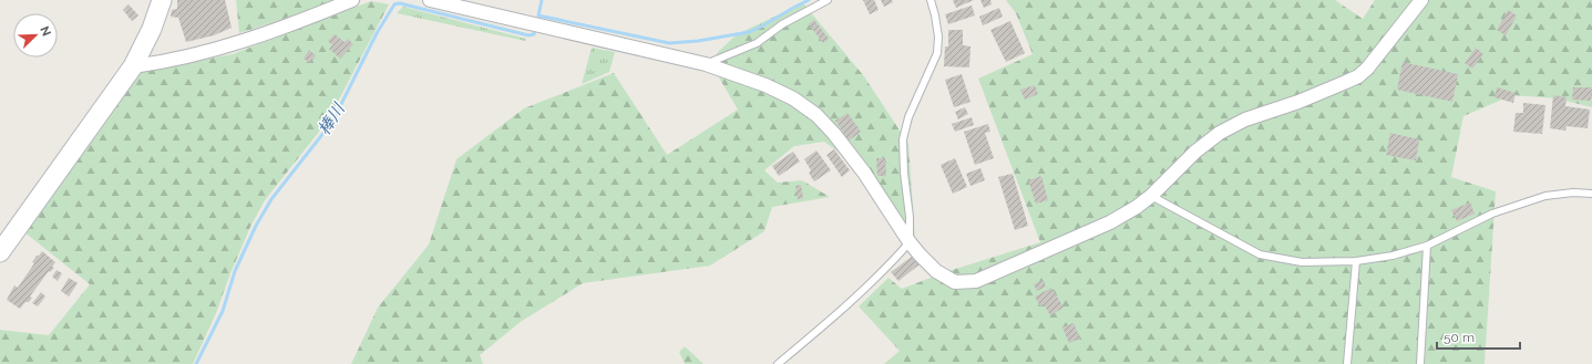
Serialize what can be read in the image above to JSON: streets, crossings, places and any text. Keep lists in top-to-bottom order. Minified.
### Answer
{"water":["棒川"],"scale_bar":"50 m","north":"top right"}
